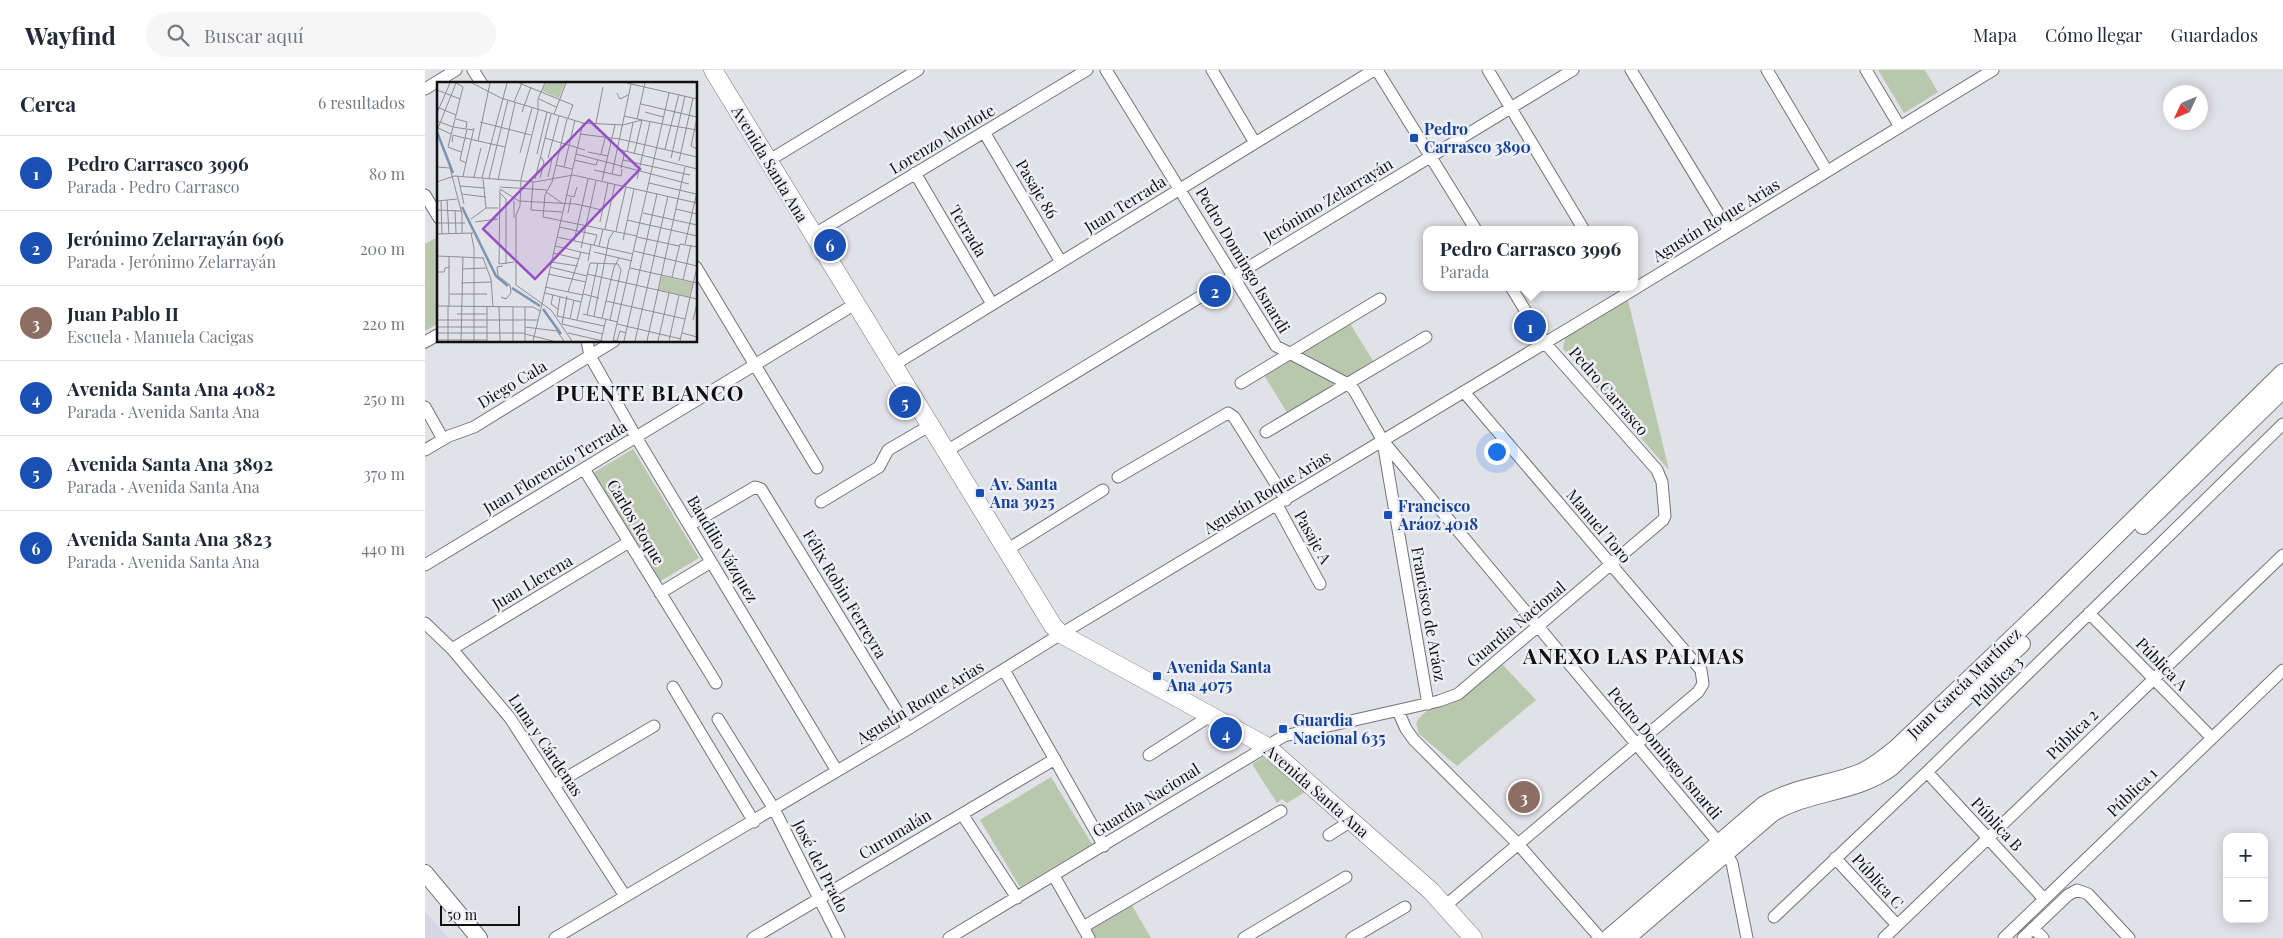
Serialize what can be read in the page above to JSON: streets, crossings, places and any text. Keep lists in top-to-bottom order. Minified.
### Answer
{"streets":{"main road":["Avenida Santa Ana","Juan García Martínez"],"street":["Lorenzo Morlote","Pasaje 86","Jerónimo Zelarrayán","Juan Terrada","Agustín Roque Arias","Terrada","Pedro Domingo Isnardi","Diego Cala","Pedro Carrasco","Juan Florencio Terrada","Carlos Roque","Manuel Toro","Pasaje A","Baudilio Vázquez","Juan Llerena","Félix Robin Ferreyra","Francisco de Aráoz","Guardia Nacional","Pública A","Pública 3","Pública 2","Luna y Cárdenas","Pública 1","Pública B","Curumalán","José del Prado","Pública C"]},"crossings":[["Lorenzo Morlote","Avenida Santa Ana"],["Lorenzo Morlote","Pasaje 86"],["Lorenzo Morlote","Terrada"],["Avenida Santa Ana","Jerónimo Zelarrayán"],["Avenida Santa Ana","Juan Terrada"],["Avenida Santa Ana","Agustín Roque Arias"],["Avenida Santa Ana","Juan Florencio Terrada"],["Avenida Santa Ana","Guardia Nacional"],["Pasaje 86","Juan Terrada"],["Jerónimo Zelarrayán","Pedro Domingo Isnardi"],["Juan Terrada","Terrada"],["Juan Terrada","Pedro Domingo Isnardi"],["Agustín Roque Arias","Pedro Domingo Isnardi"],["Agustín Roque Arias","Pedro Carrasco"],["Agustín Roque Arias","Manuel Toro"],["Agustín Roque Arias","Pasaje A"],["Agustín Roque Arias","Baudilio Vázquez"],["Agustín Roque Arias","Félix Robin Ferreyra"],["Agustín Roque Arias","Francisco de Aráoz"],["Agustín Roque Arias","Luna y Cárdenas"],["Agustín Roque Arias","José del Prado"],["Pedro Domingo Isnardi","Manuel Toro"],["Pedro Domingo Isnardi","Francisco de Aráoz"],["Pedro Domingo Isnardi","Guardia Nacional"],["Pedro Domingo Isnardi","Juan García Martínez"],["Diego Cala","Baudilio Vázquez"],["Pedro Carrasco","Guardia Nacional"],["Juan Florencio Terrada","Carlos Roque"],["Juan Florencio Terrada","Baudilio Vázquez"],["Carlos Roque","Juan Llerena"],["Manuel Toro","Guardia Nacional"],["Baudilio Vázquez","Félix Robin Ferreyra"],["Juan Llerena","Luna y Cárdenas"],["Francisco de Aráoz","Guardia Nacional"],["Pública A","Pública 3"],["Pública A","Pública 2"],["Pública A","Pública 1"],["Pública 3","Pública B"],["Pública 3","Pública C"],["Pública 2","Pública B"],["Pública 2","Pública C"],["Pública 1","Pública B"],["Curumalán","José del Prado"]],"districts":["PUENTE BLANCO","ANEXO LAS PALMAS"],"places":{"transit":["Pedro Carrasco 3890","Av. Santa Ana 3925","Francisco Aráoz 4018","Avenida Santa Ana 4075","Guardia Nacional 635"]},"scale_bar":"50 m","north":"bottom left","page":{"header":"Wayfind","search":"Buscar aquí","nav":["Mapa","Cómo llegar","Guardados"],"heading":["Cerca","6 resultados"],"list":[{"mark":"1","name":"Pedro Carrasco 3996","note":"Parada · Pedro Carrasco","value":"80 m"},{"mark":"2","name":"Jerónimo Zelarrayán 696","note":"Parada · Jerónimo Zelarrayán","value":"200 m"},{"mark":"3","name":"Juan Pablo II","note":"Escuela · Manuela Cacigas","value":"220 m"},{"mark":"4","name":"Avenida Santa Ana 4082","note":"Parada · Avenida Santa Ana","value":"250 m"},{"mark":"5","name":"Avenida Santa Ana 3892","note":"Parada · Avenida Santa Ana","value":"370 m"},{"mark":"6","name":"Avenida Santa Ana 3823","note":"Parada · Avenida Santa Ana","value":"440 m"}],"popup":["Pedro Carrasco 3996","Parada"],"pins":["6","2","1","5","4","3"],"map_buttons":["+","−"],"scale":"50 m"}}
